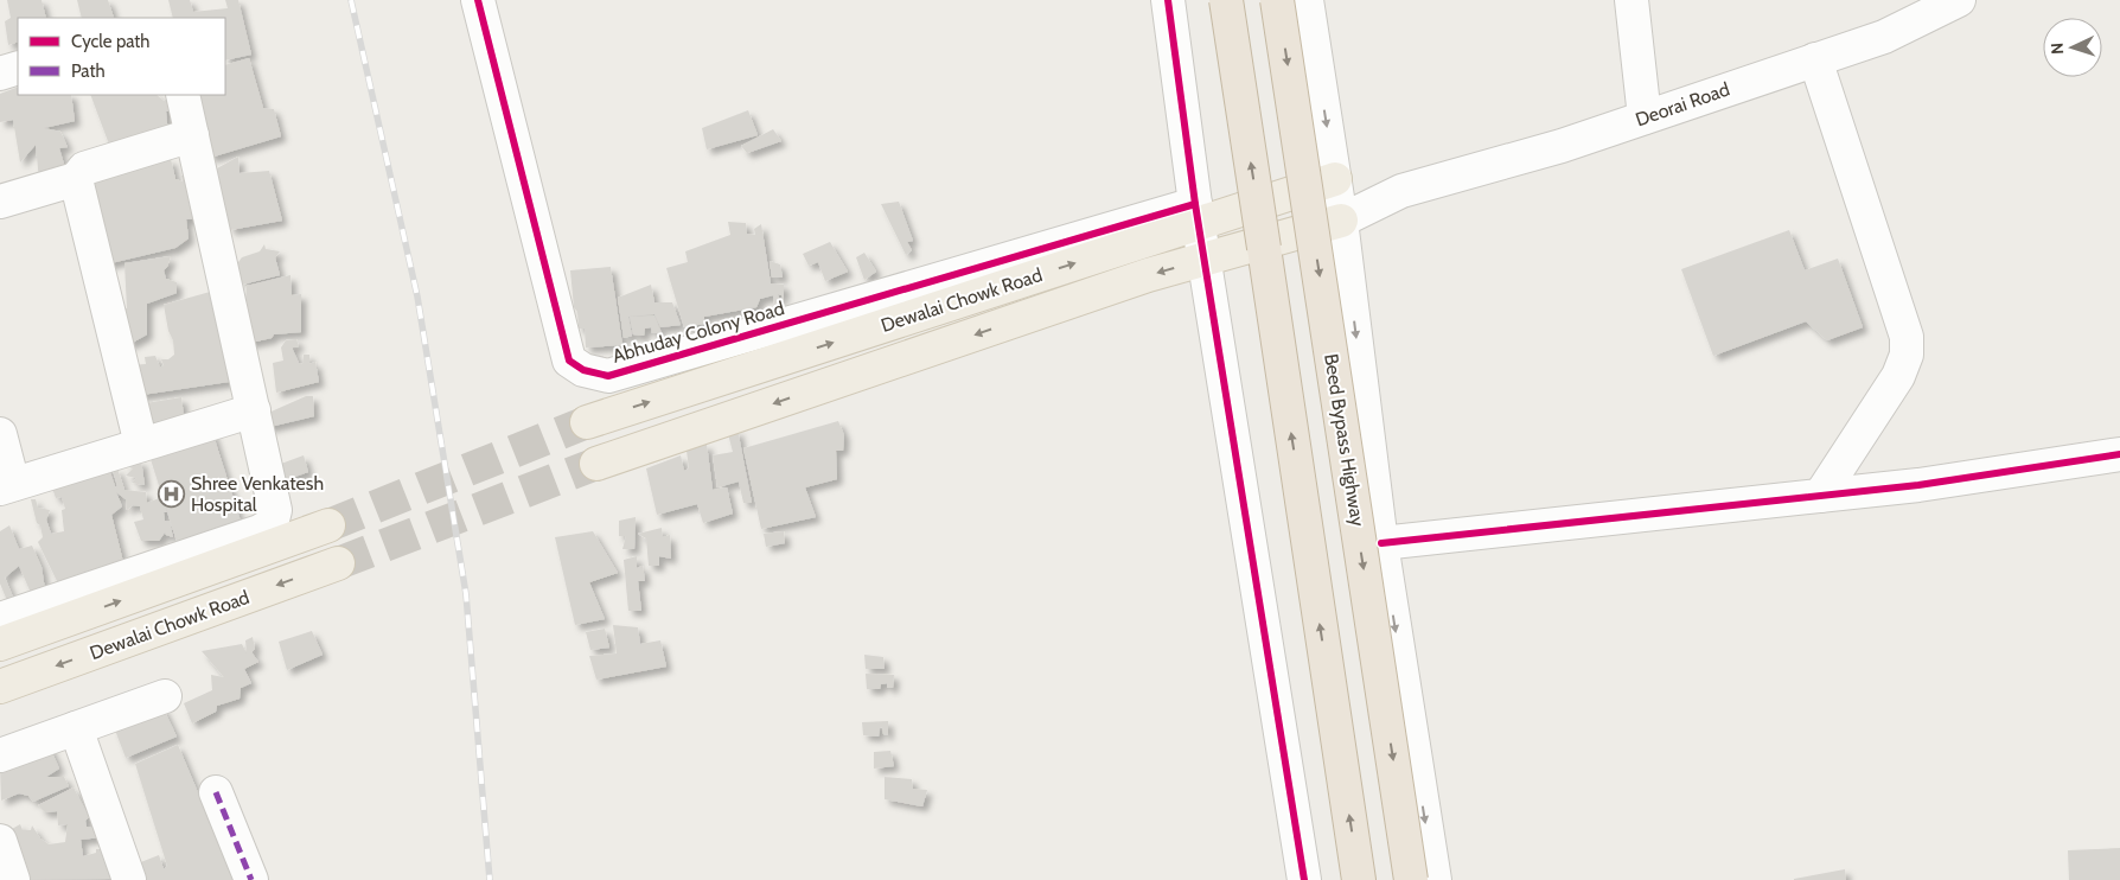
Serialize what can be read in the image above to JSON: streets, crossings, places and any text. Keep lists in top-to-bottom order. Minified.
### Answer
{"streets":{"highway":["Beed Bypass Highway"],"main road":["Dewalai Chowk Road"],"street":["Deorai Road","Abhuday Colony Road"]},"crossings":[["Deorai Road","Dewalai Chowk Road"],["Dewalai Chowk Road","Abhuday Colony Road"]],"places":{"hospital":["Shree Venkatesh Hospital"]},"legend":["Cycle path","Path"],"north":"left"}
